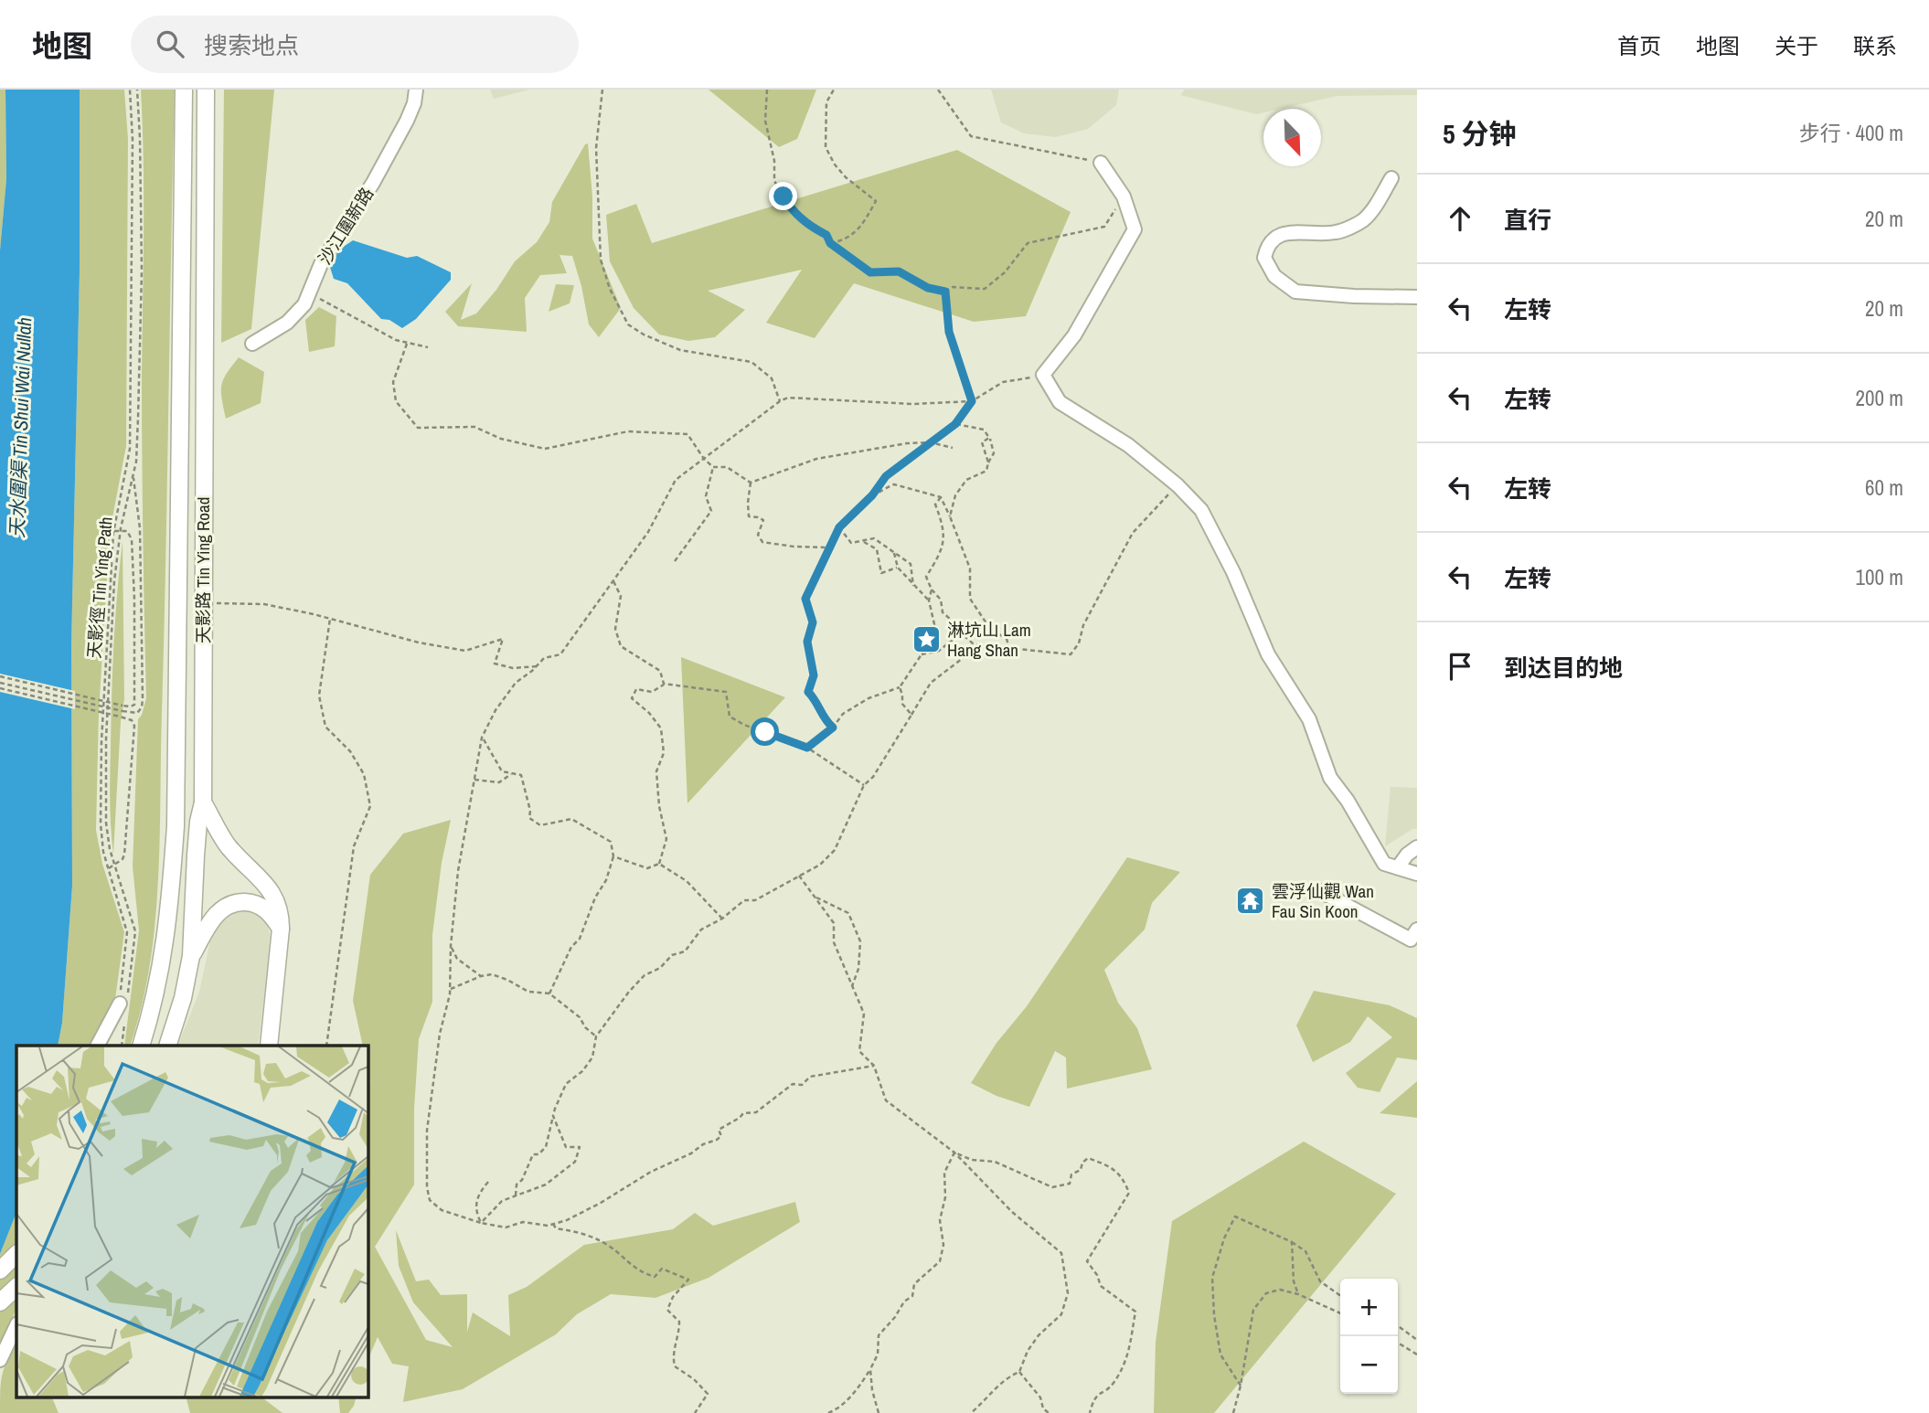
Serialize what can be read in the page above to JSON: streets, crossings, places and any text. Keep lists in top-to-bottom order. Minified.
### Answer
{"streets":{"main road":["天影路 Tin Ying Road"],"street":["沙江圍新路"],"path":["天影徑 Tin Ying Path"]},"water":["天水圍渠 Tin Shui Wai Nullah"],"places":{"place":["淋坑山 Lam Hang Shan"],"temple":["雲浮仙觀 Wan Fau Sin Koon"]},"north":"bottom right","page":{"header":"地图","search":"搜索地点","nav":["首页","地图","关于","联系"],"heading":["5 分钟","步行 · 400 m"],"list":[["直行","20 m"],["左转","20 m"],["左转","200 m"],["左转","60 m"],["左转","100 m"],"到达目的地"],"map_buttons":["+","−"]}}
